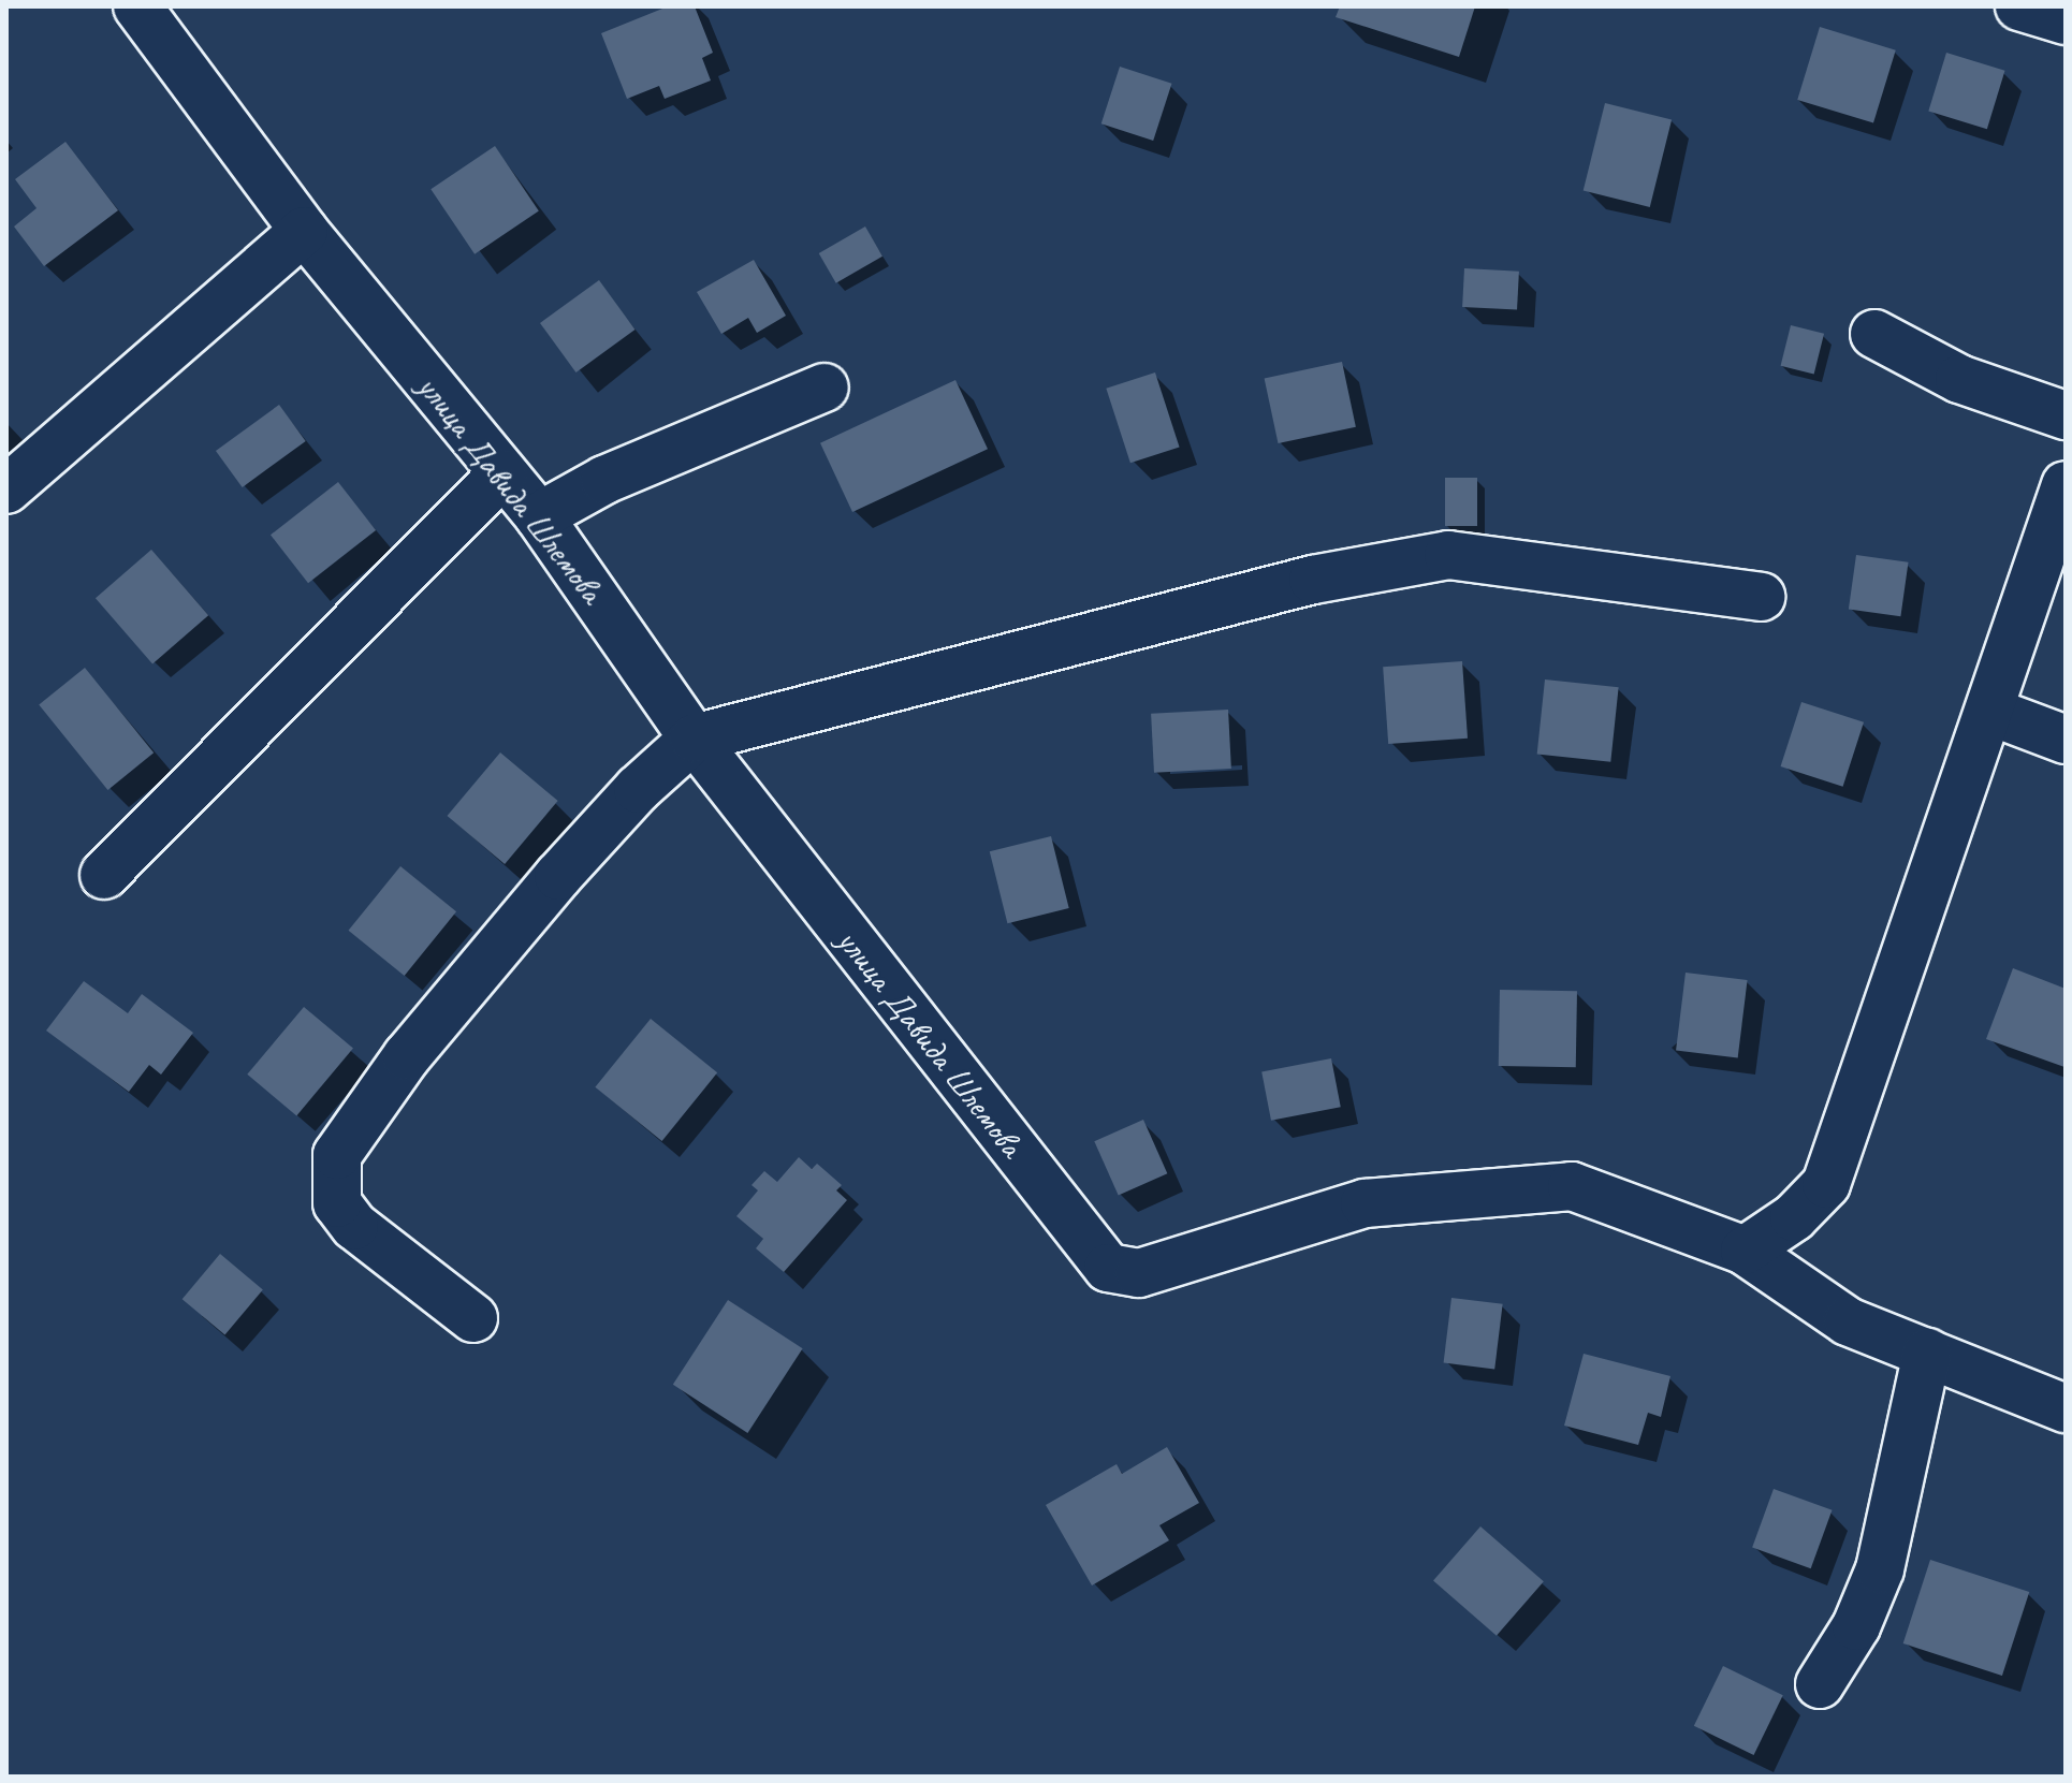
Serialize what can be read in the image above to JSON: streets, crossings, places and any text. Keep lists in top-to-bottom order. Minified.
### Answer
{"streets":{"street":["улица Давида Шлемова"]}}
